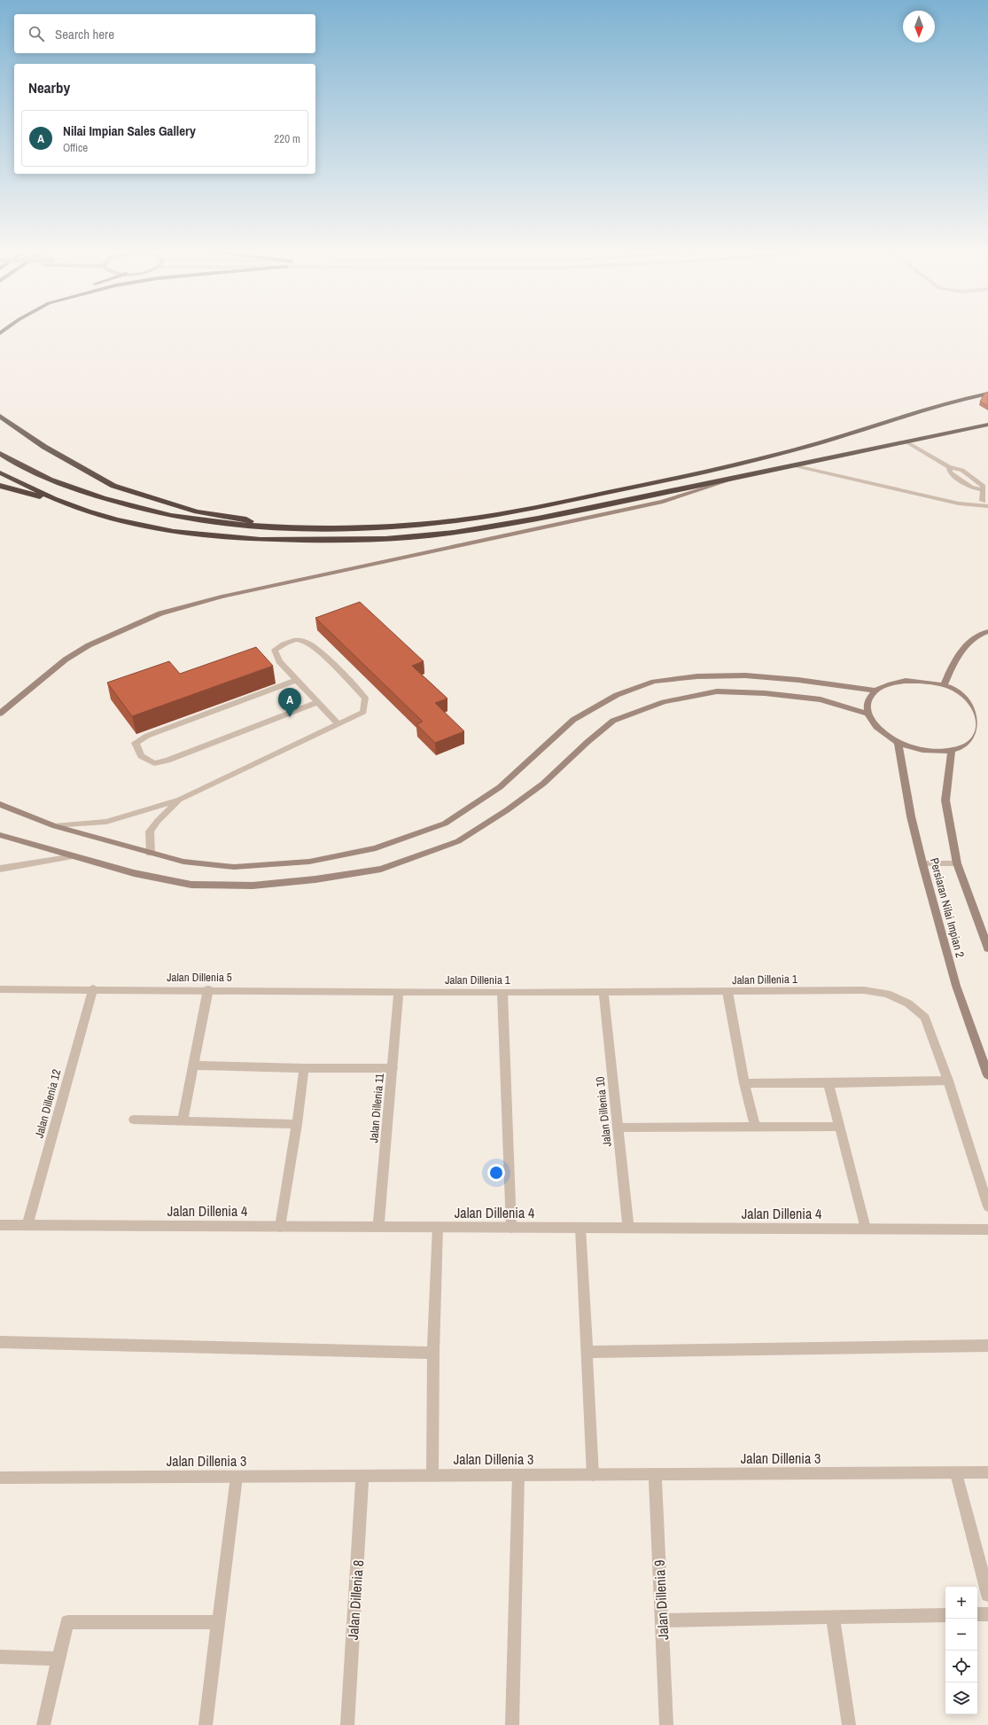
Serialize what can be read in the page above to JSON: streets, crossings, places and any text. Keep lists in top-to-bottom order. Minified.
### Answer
{"streets":{"street":["Persiaran Nilai Impian 2","Jalan Dillenia 5","Jalan Dillenia 1","Jalan Dillenia 12","Jalan Dillenia 11","Jalan Dillenia 10","Jalan Dillenia 4","Jalan Dillenia 3","Jalan Dillenia 8","Jalan Dillenia 9"]},"crossings":[["Jalan Dillenia 5","Jalan Dillenia 1"],["Jalan Dillenia 5","Jalan Dillenia 12"],["Jalan Dillenia 5","Jalan Dillenia 11"],["Jalan Dillenia 1","Jalan Dillenia 11"],["Jalan Dillenia 1","Jalan Dillenia 10"],["Jalan Dillenia 12","Jalan Dillenia 4"],["Jalan Dillenia 11","Jalan Dillenia 4"],["Jalan Dillenia 10","Jalan Dillenia 4"],["Jalan Dillenia 3","Jalan Dillenia 8"],["Jalan Dillenia 3","Jalan Dillenia 9"]],"north":"bottom","page":{"search":"Search here","heading":"Nearby","list":[{"mark":"A","name":"Nilai Impian Sales Gallery","note":"Office","value":"220 m"}],"pins":"A","map_buttons":["+","−"]}}
